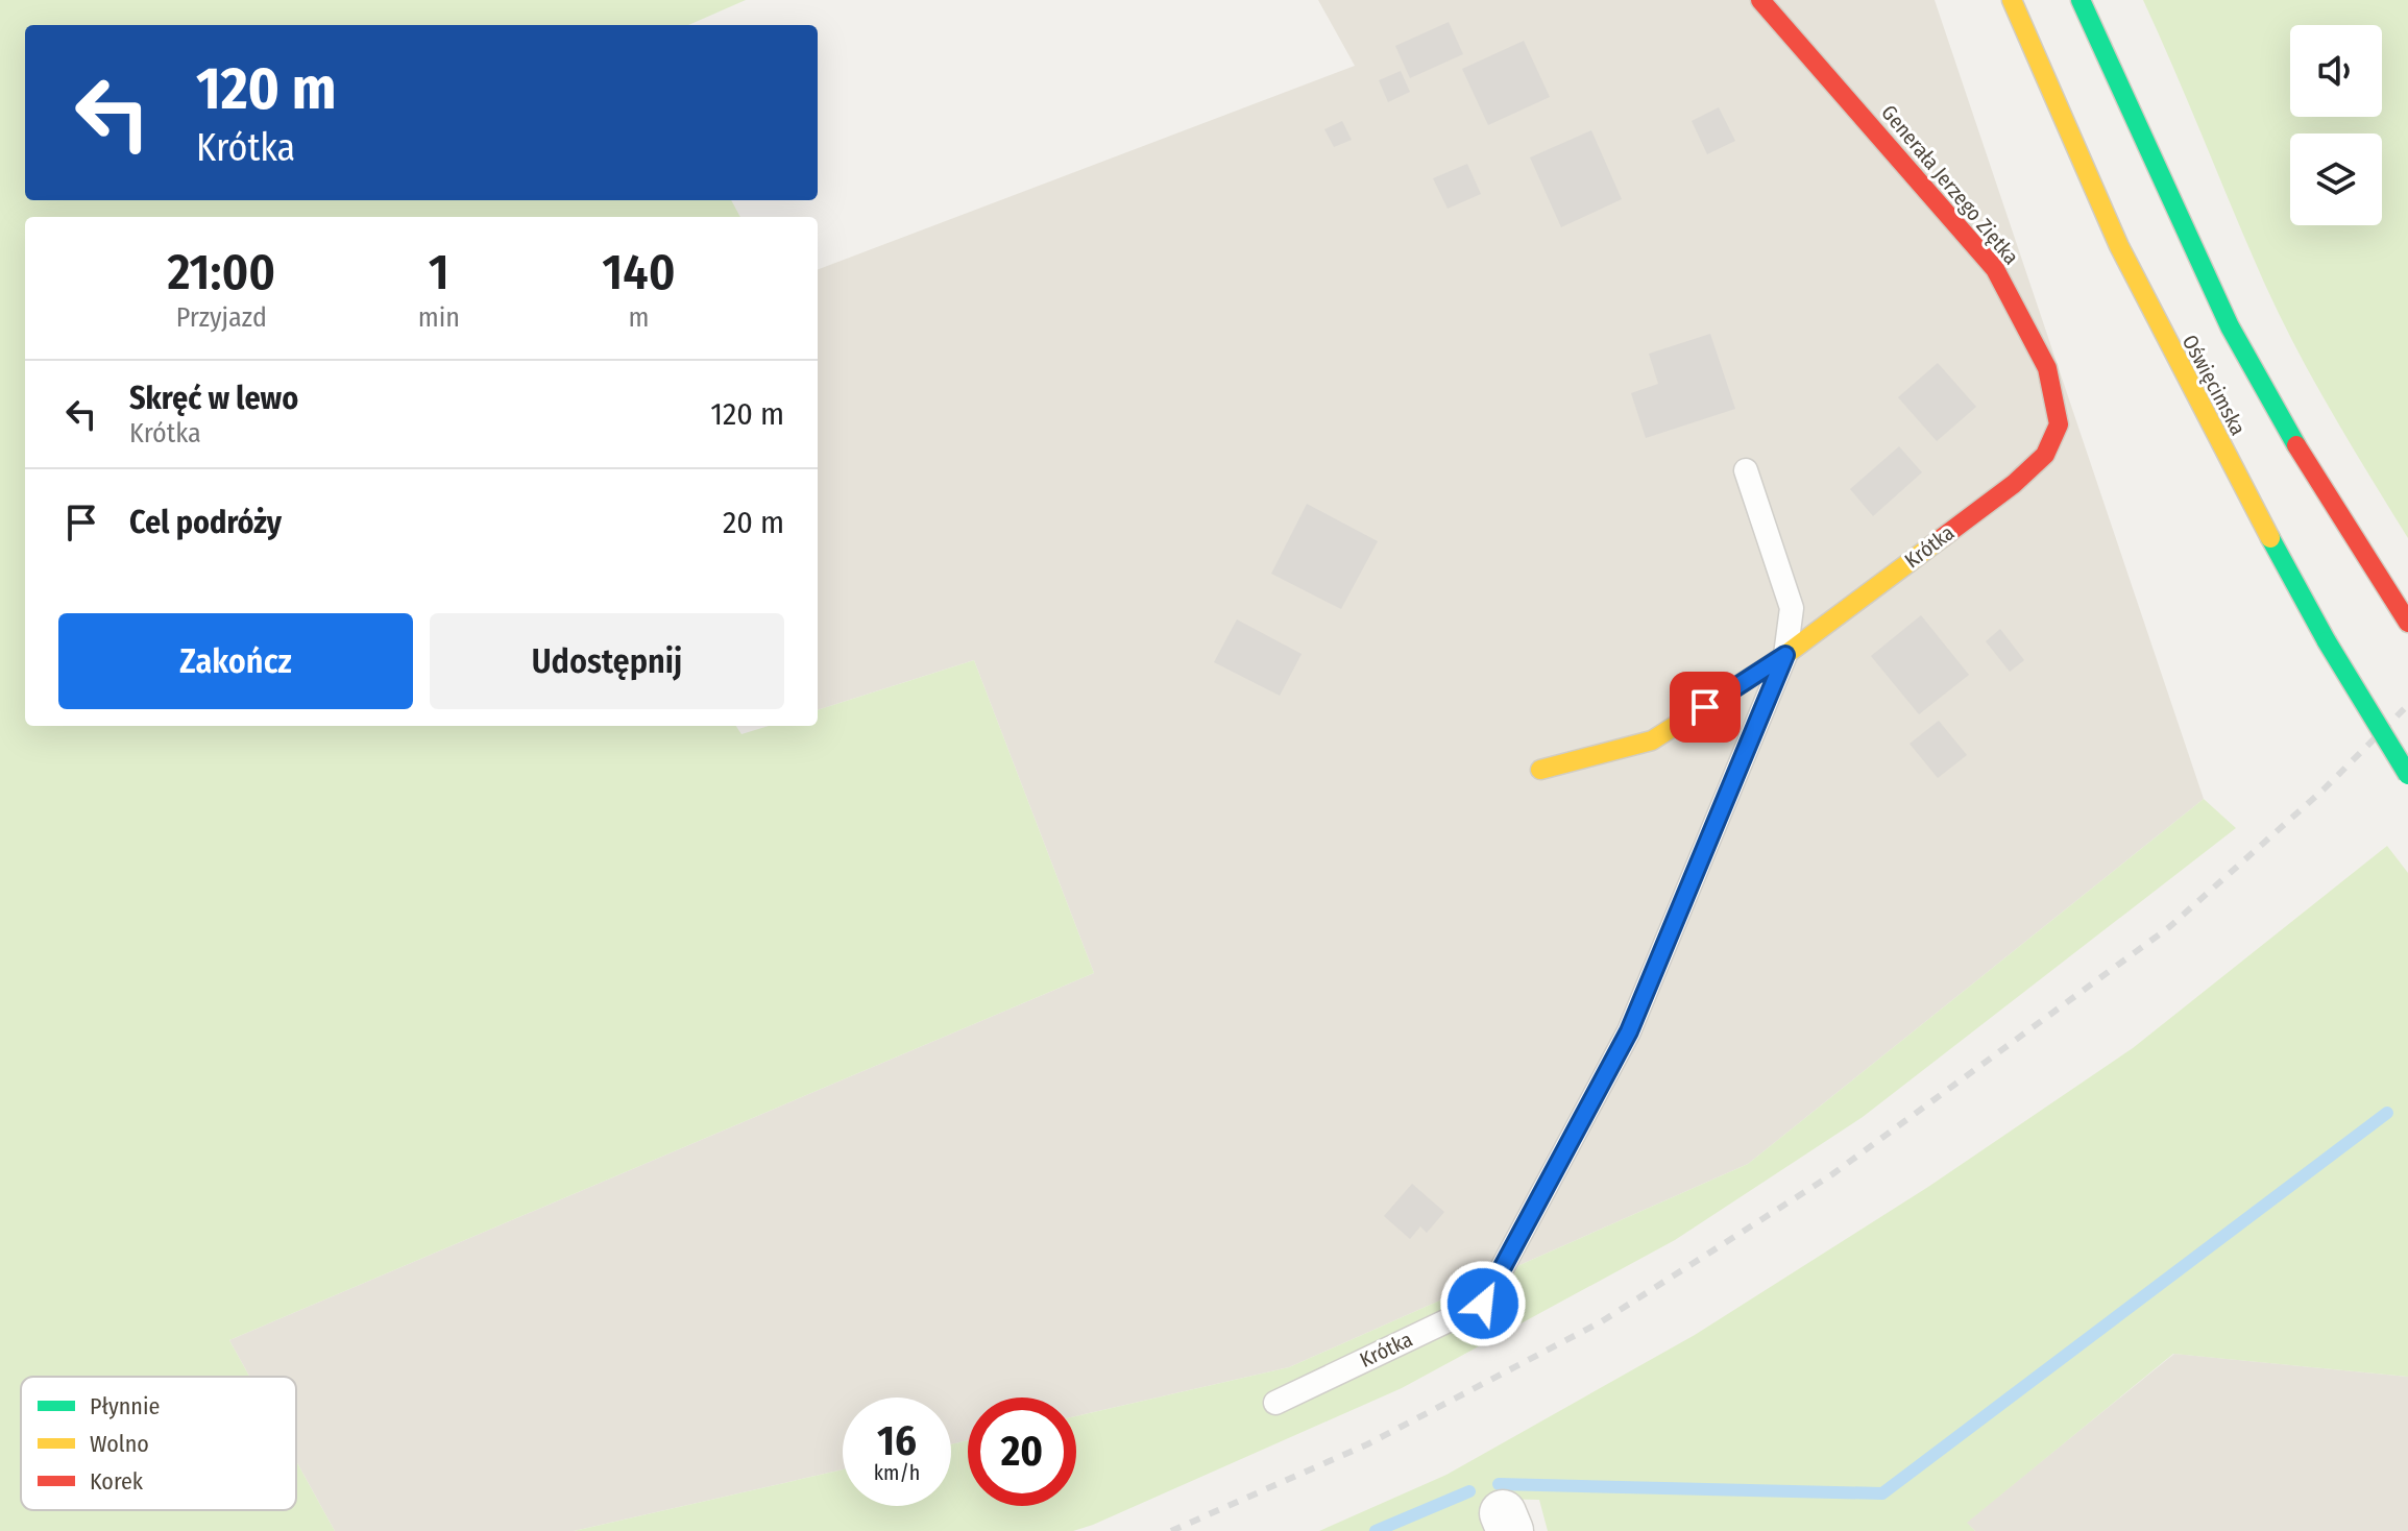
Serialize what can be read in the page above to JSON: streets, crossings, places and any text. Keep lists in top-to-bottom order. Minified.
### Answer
{"streets":{"main road":["Generała Jerzego Ziętka","Oświęcimska","Krótka"]},"crossings":[["Generała Jerzego Ziętka","Krótka"]],"legend":["Płynnie","Wolno","Korek"],"page":{"turn":["120 m","Krótka"],"eta":["21:00","Przyjazd","1","min","140","m"],"list":[{"name":"Skręć w lewo","note":"Krótka","value":"120 m"},{"name":"Cel podróży","value":"20 m"}],"buttons":["Zakończ","Udostępnij"],"speed":"16 km/h","limit":"20"}}
